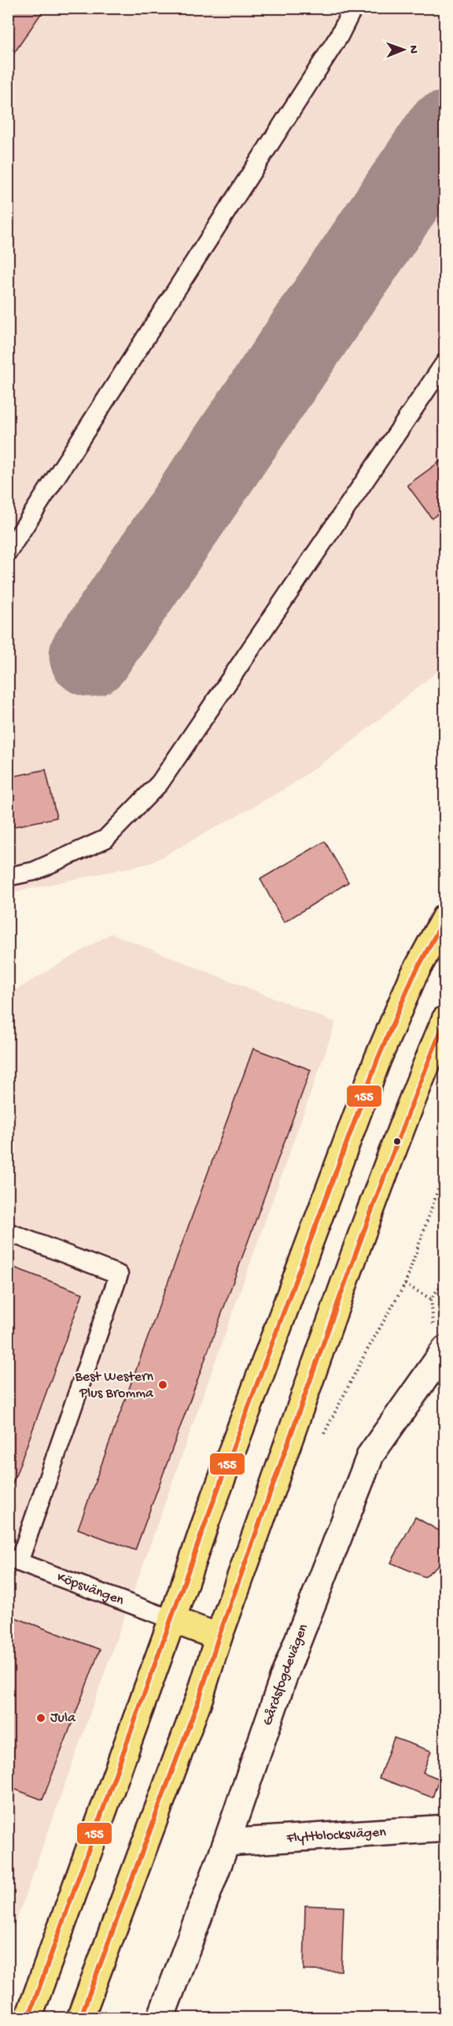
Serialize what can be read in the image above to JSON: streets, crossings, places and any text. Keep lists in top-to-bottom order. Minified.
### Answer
{"streets":{"street":["Gårdsfogdevägen","Flyttblocksvägen"],"lane":["Köpsvängen"]},"crossings":[["Gårdsfogdevägen","Flyttblocksvägen"]],"places":["Best Western Plus Bromma","Jula"],"lines":["transit line 155"],"north":"right"}
